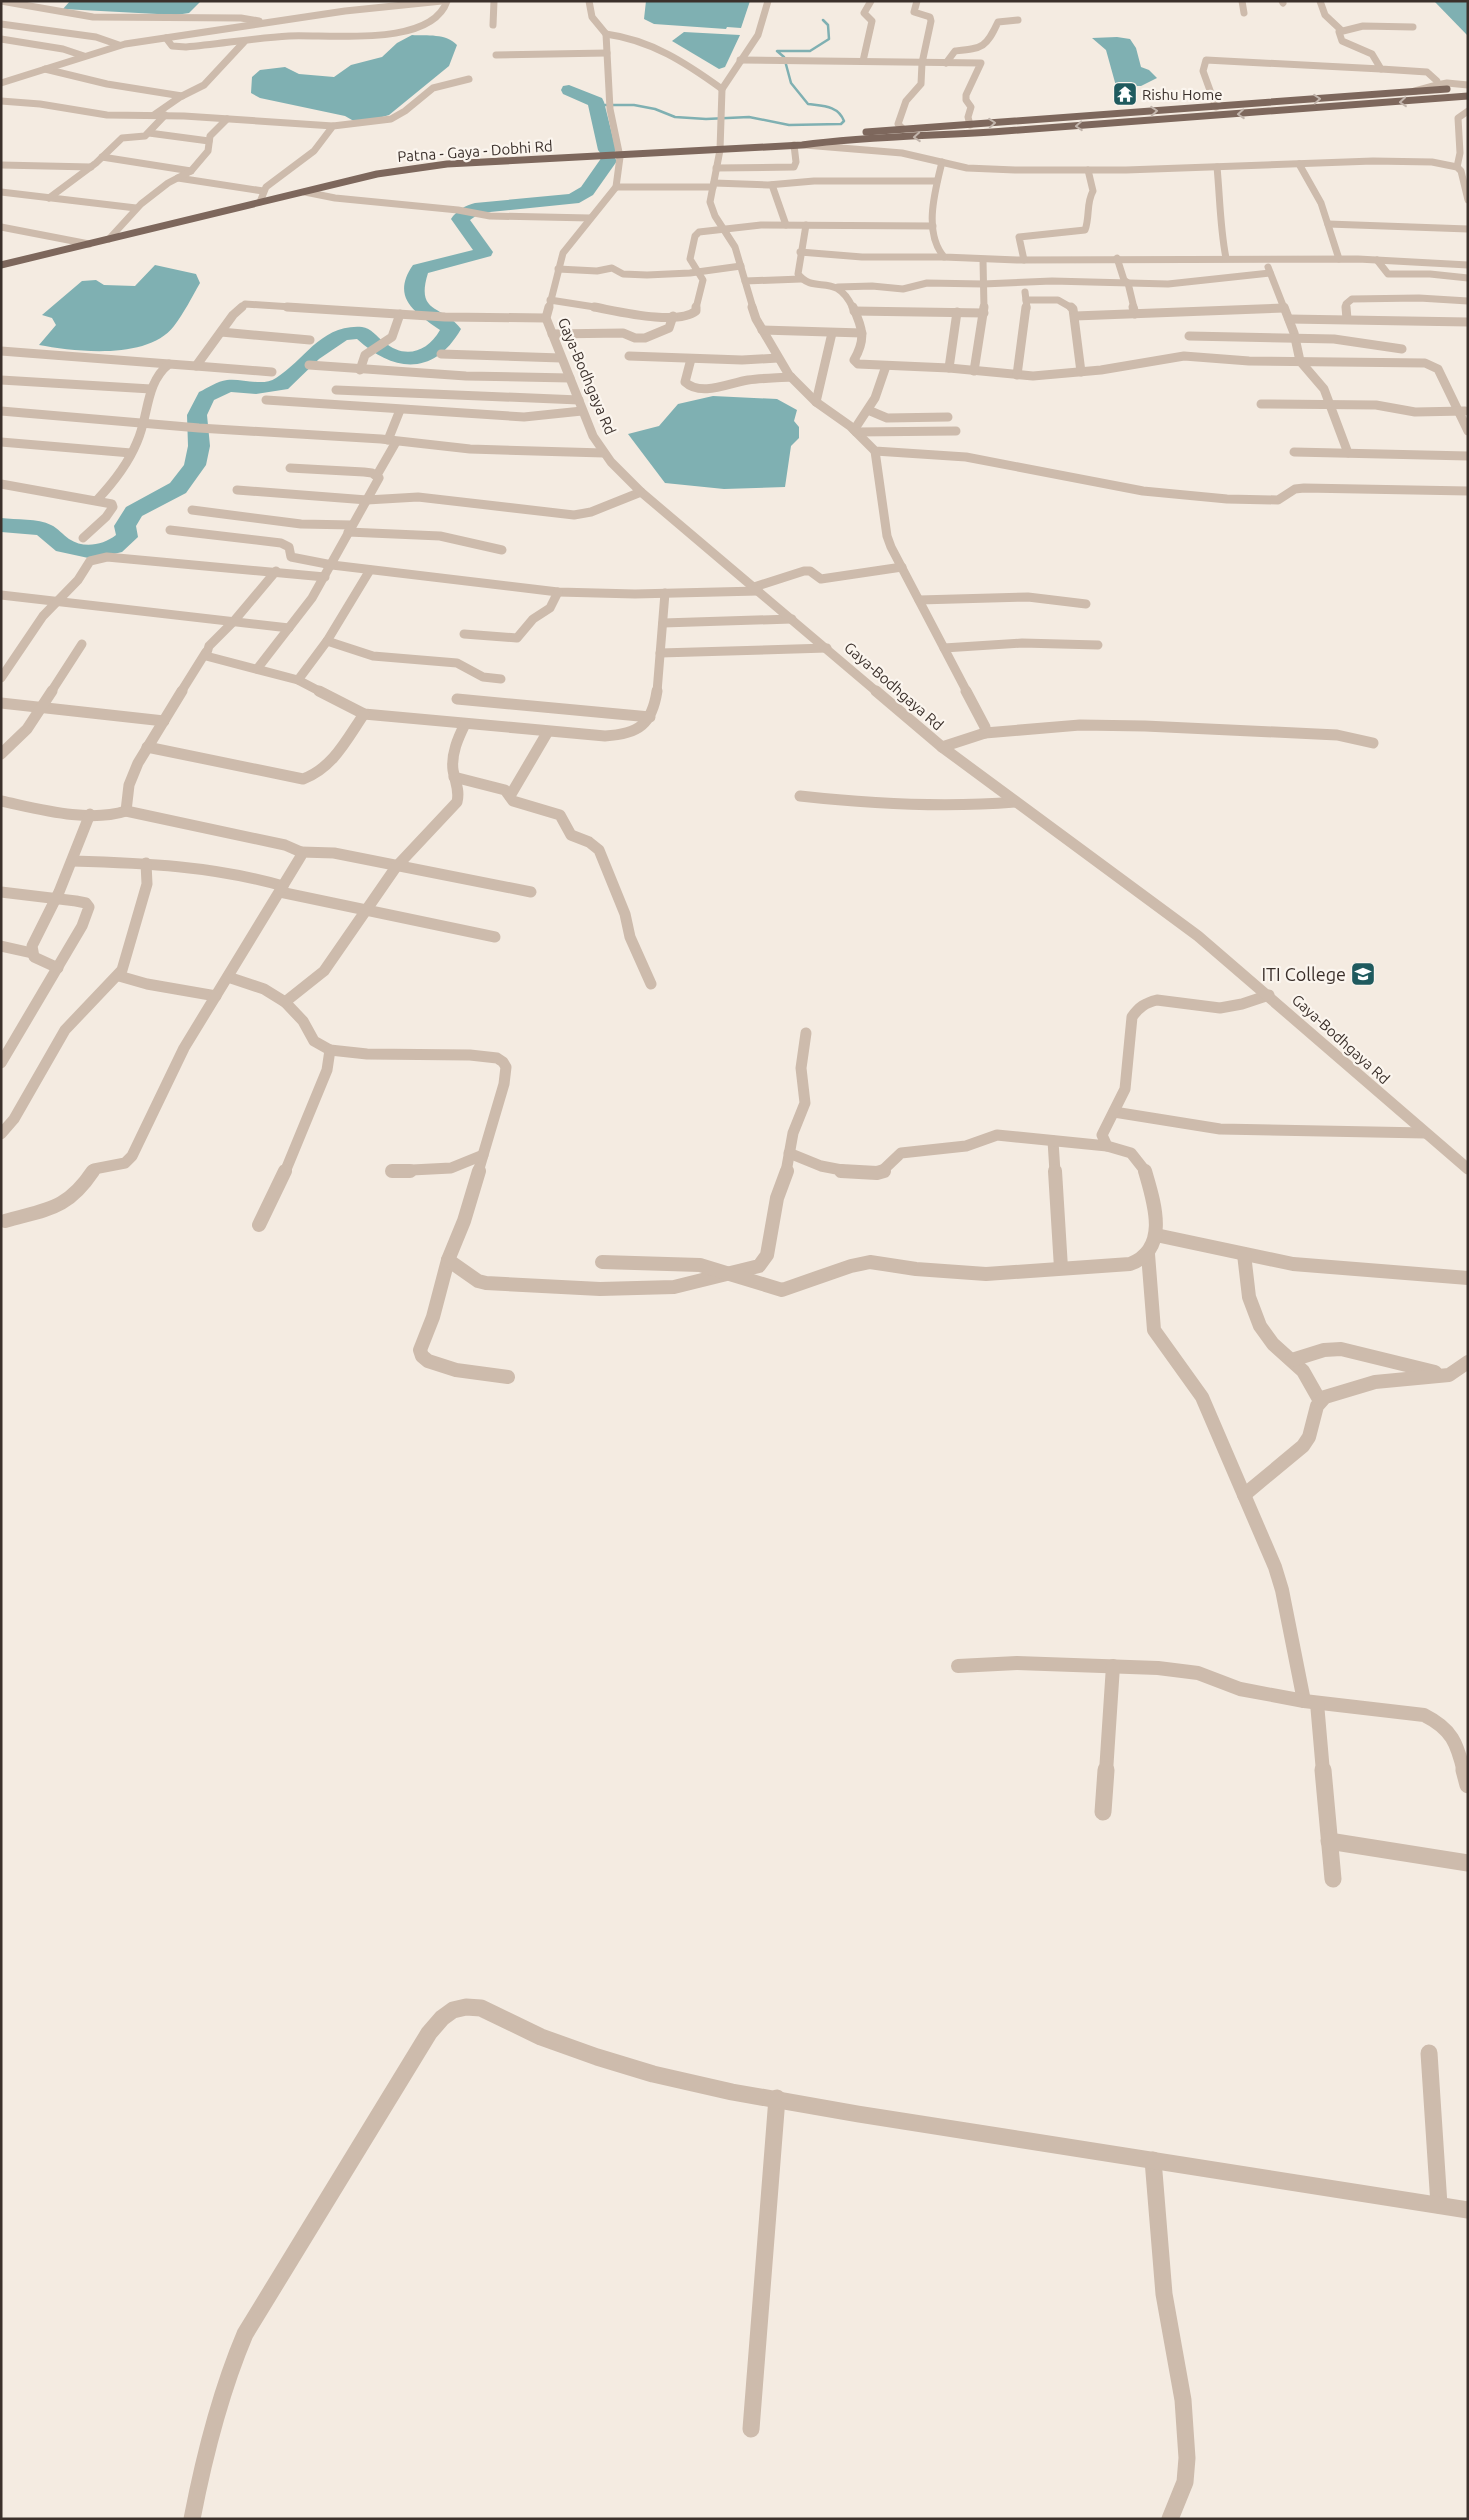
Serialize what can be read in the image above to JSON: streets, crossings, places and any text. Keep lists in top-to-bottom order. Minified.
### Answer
{"streets":{"main road":["Patna - Gaya - Dobhi Rd"],"street":["Gaya-Bodhgaya Rd"]},"places":{"temple":["Rishu Home"],"school or university":["ITI College"]}}
